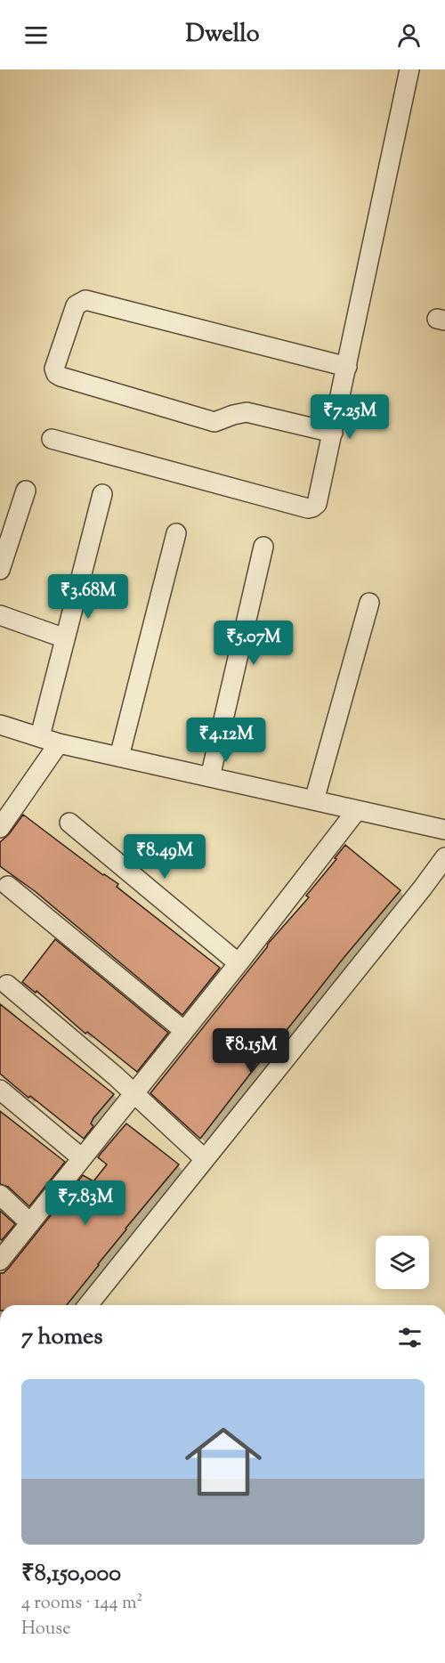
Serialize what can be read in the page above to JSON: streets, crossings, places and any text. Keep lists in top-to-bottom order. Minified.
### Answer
{"page":{"header":"Dwello","price":["₹7.25M","₹3.68M","₹5.07M","₹4.12M","₹8.49M","₹8.15M","₹7.83M"],"heading":"7 homes","list":[{"name":"₹8,150,000","note":"4 rooms · 144 m² · House"}]}}
